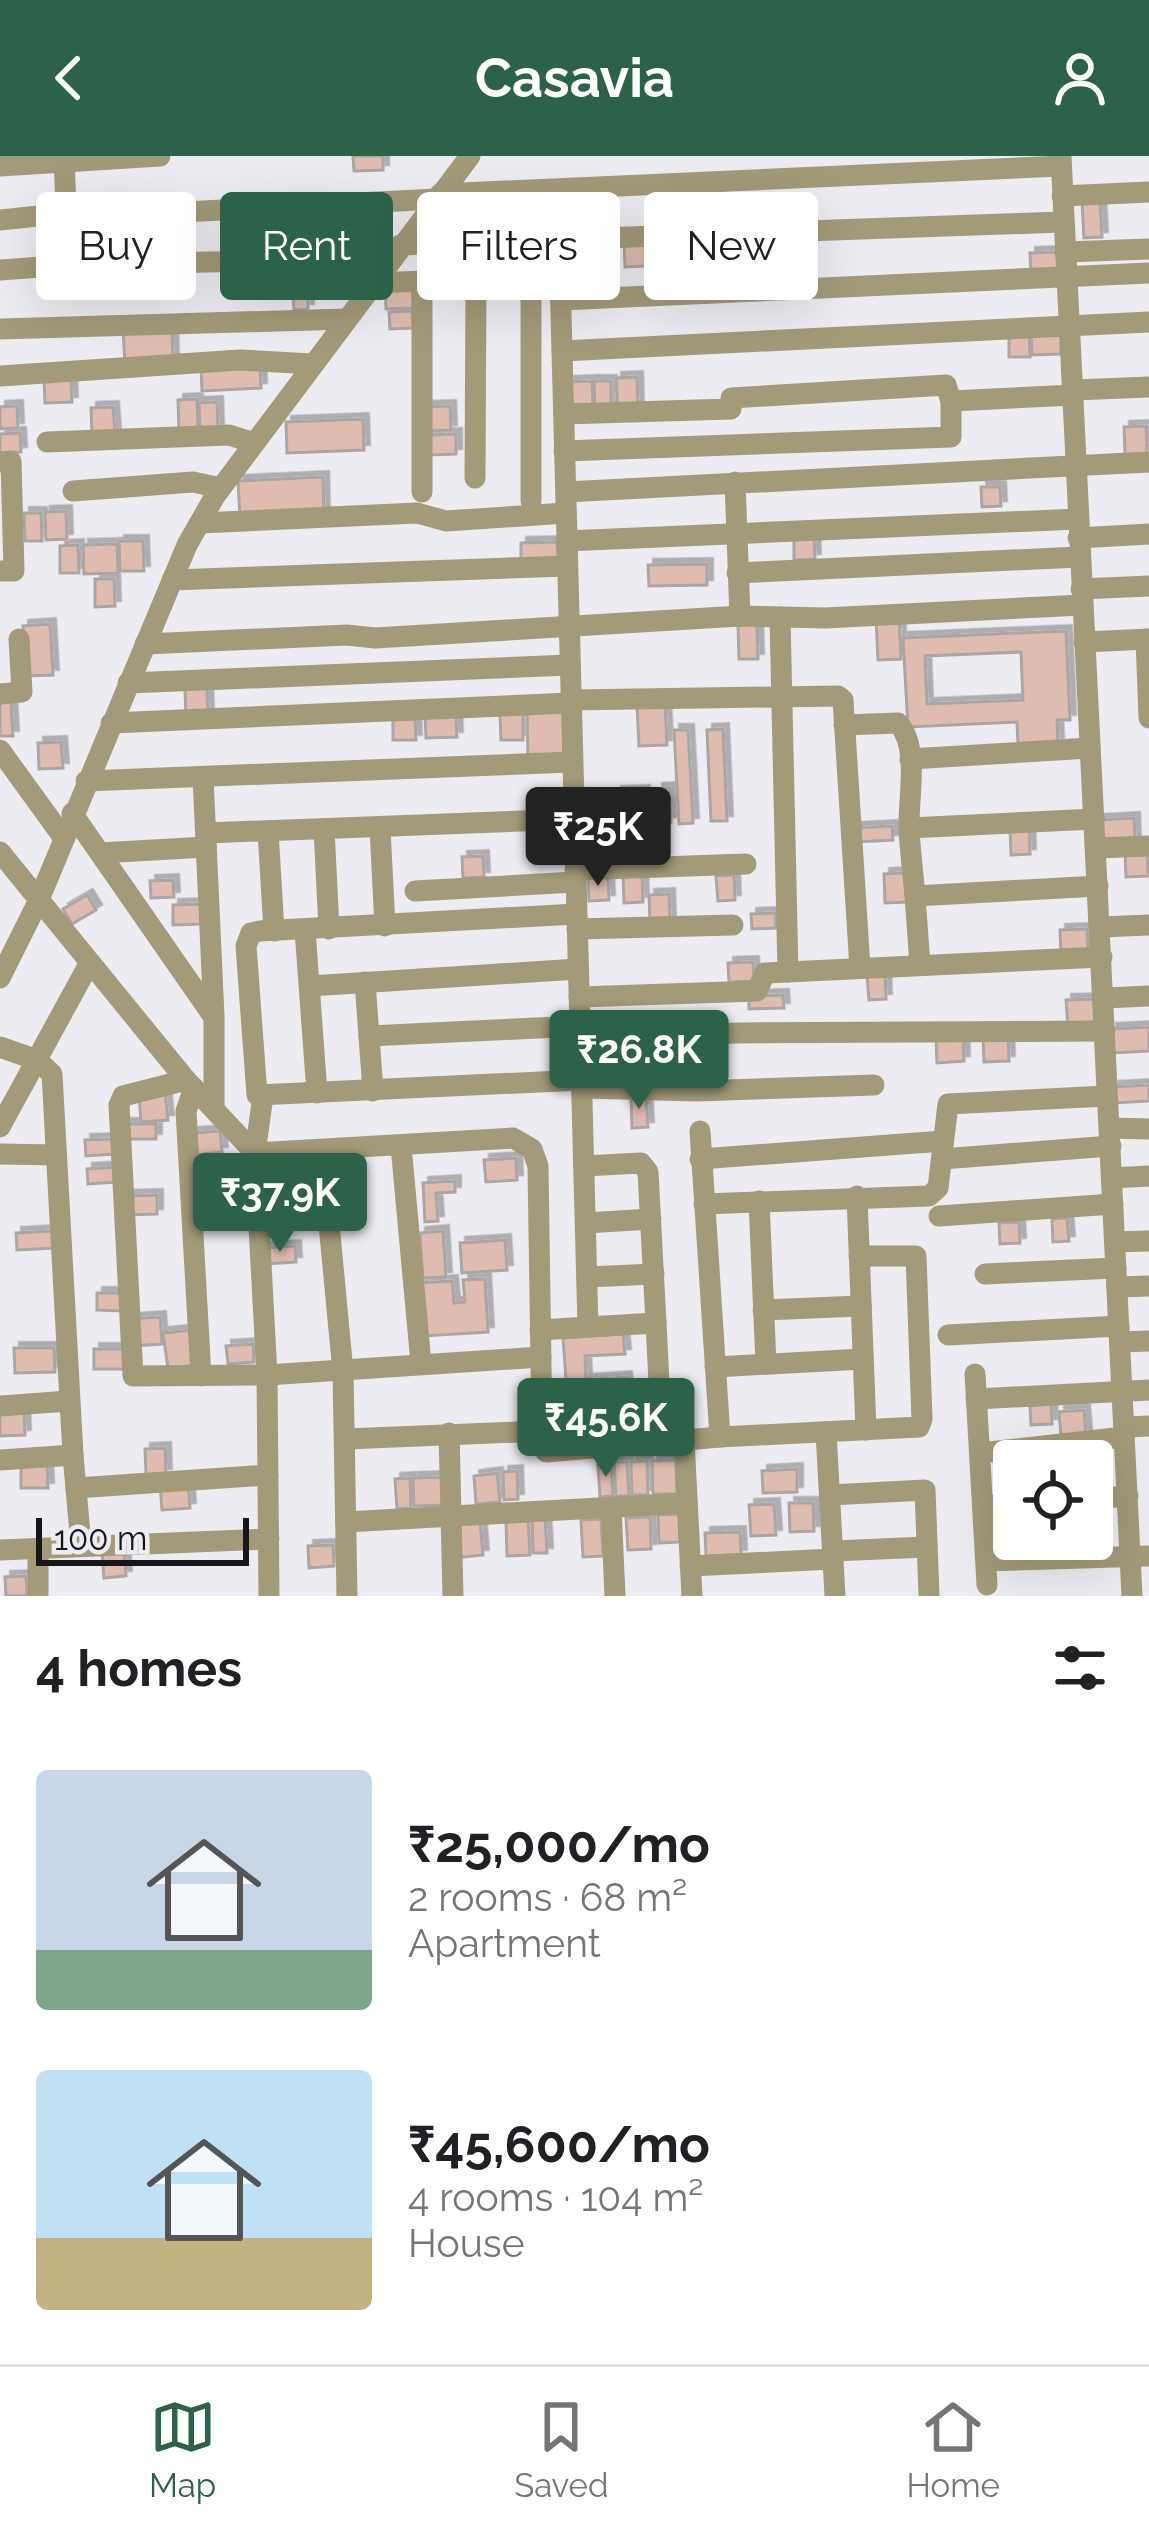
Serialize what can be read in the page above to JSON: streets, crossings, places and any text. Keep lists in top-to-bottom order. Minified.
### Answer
{"scale_bar":"100 m","page":{"header":"Casavia","chip":["Buy","Rent","Filters","New"],"price":["₹25K","₹26.8K","₹37.9K","₹45.6K"],"scale":"100 m","heading":"4 homes","list":[{"name":"₹25,000/mo","note":"2 rooms · 68 m² · Apartment"},{"name":"₹45,600/mo","note":"4 rooms · 104 m² · House"}],"tabs":["Map","Saved","Home"]}}
